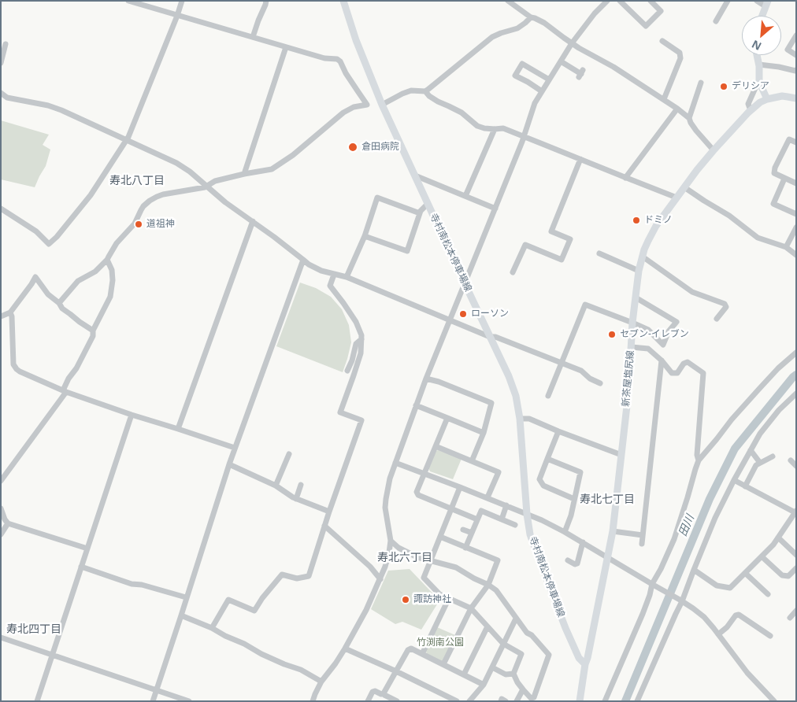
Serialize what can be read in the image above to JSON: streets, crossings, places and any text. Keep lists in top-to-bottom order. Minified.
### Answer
{"streets":{"main road":["寺村南松本停車場線","新茶屋塩尻線"]},"crossings":[["寺村南松本停車場線","新茶屋塩尻線"]],"districts":["寿北八丁目","寿北七丁目","寿北六丁目","寿北四丁目"],"water":["田川"],"parks":["竹渕南公園"],"places":["デリシア","倉田病院","ドミノ","道祖神","ローソン","セブン-イレブン","諏訪神社"],"north":"bottom left"}
